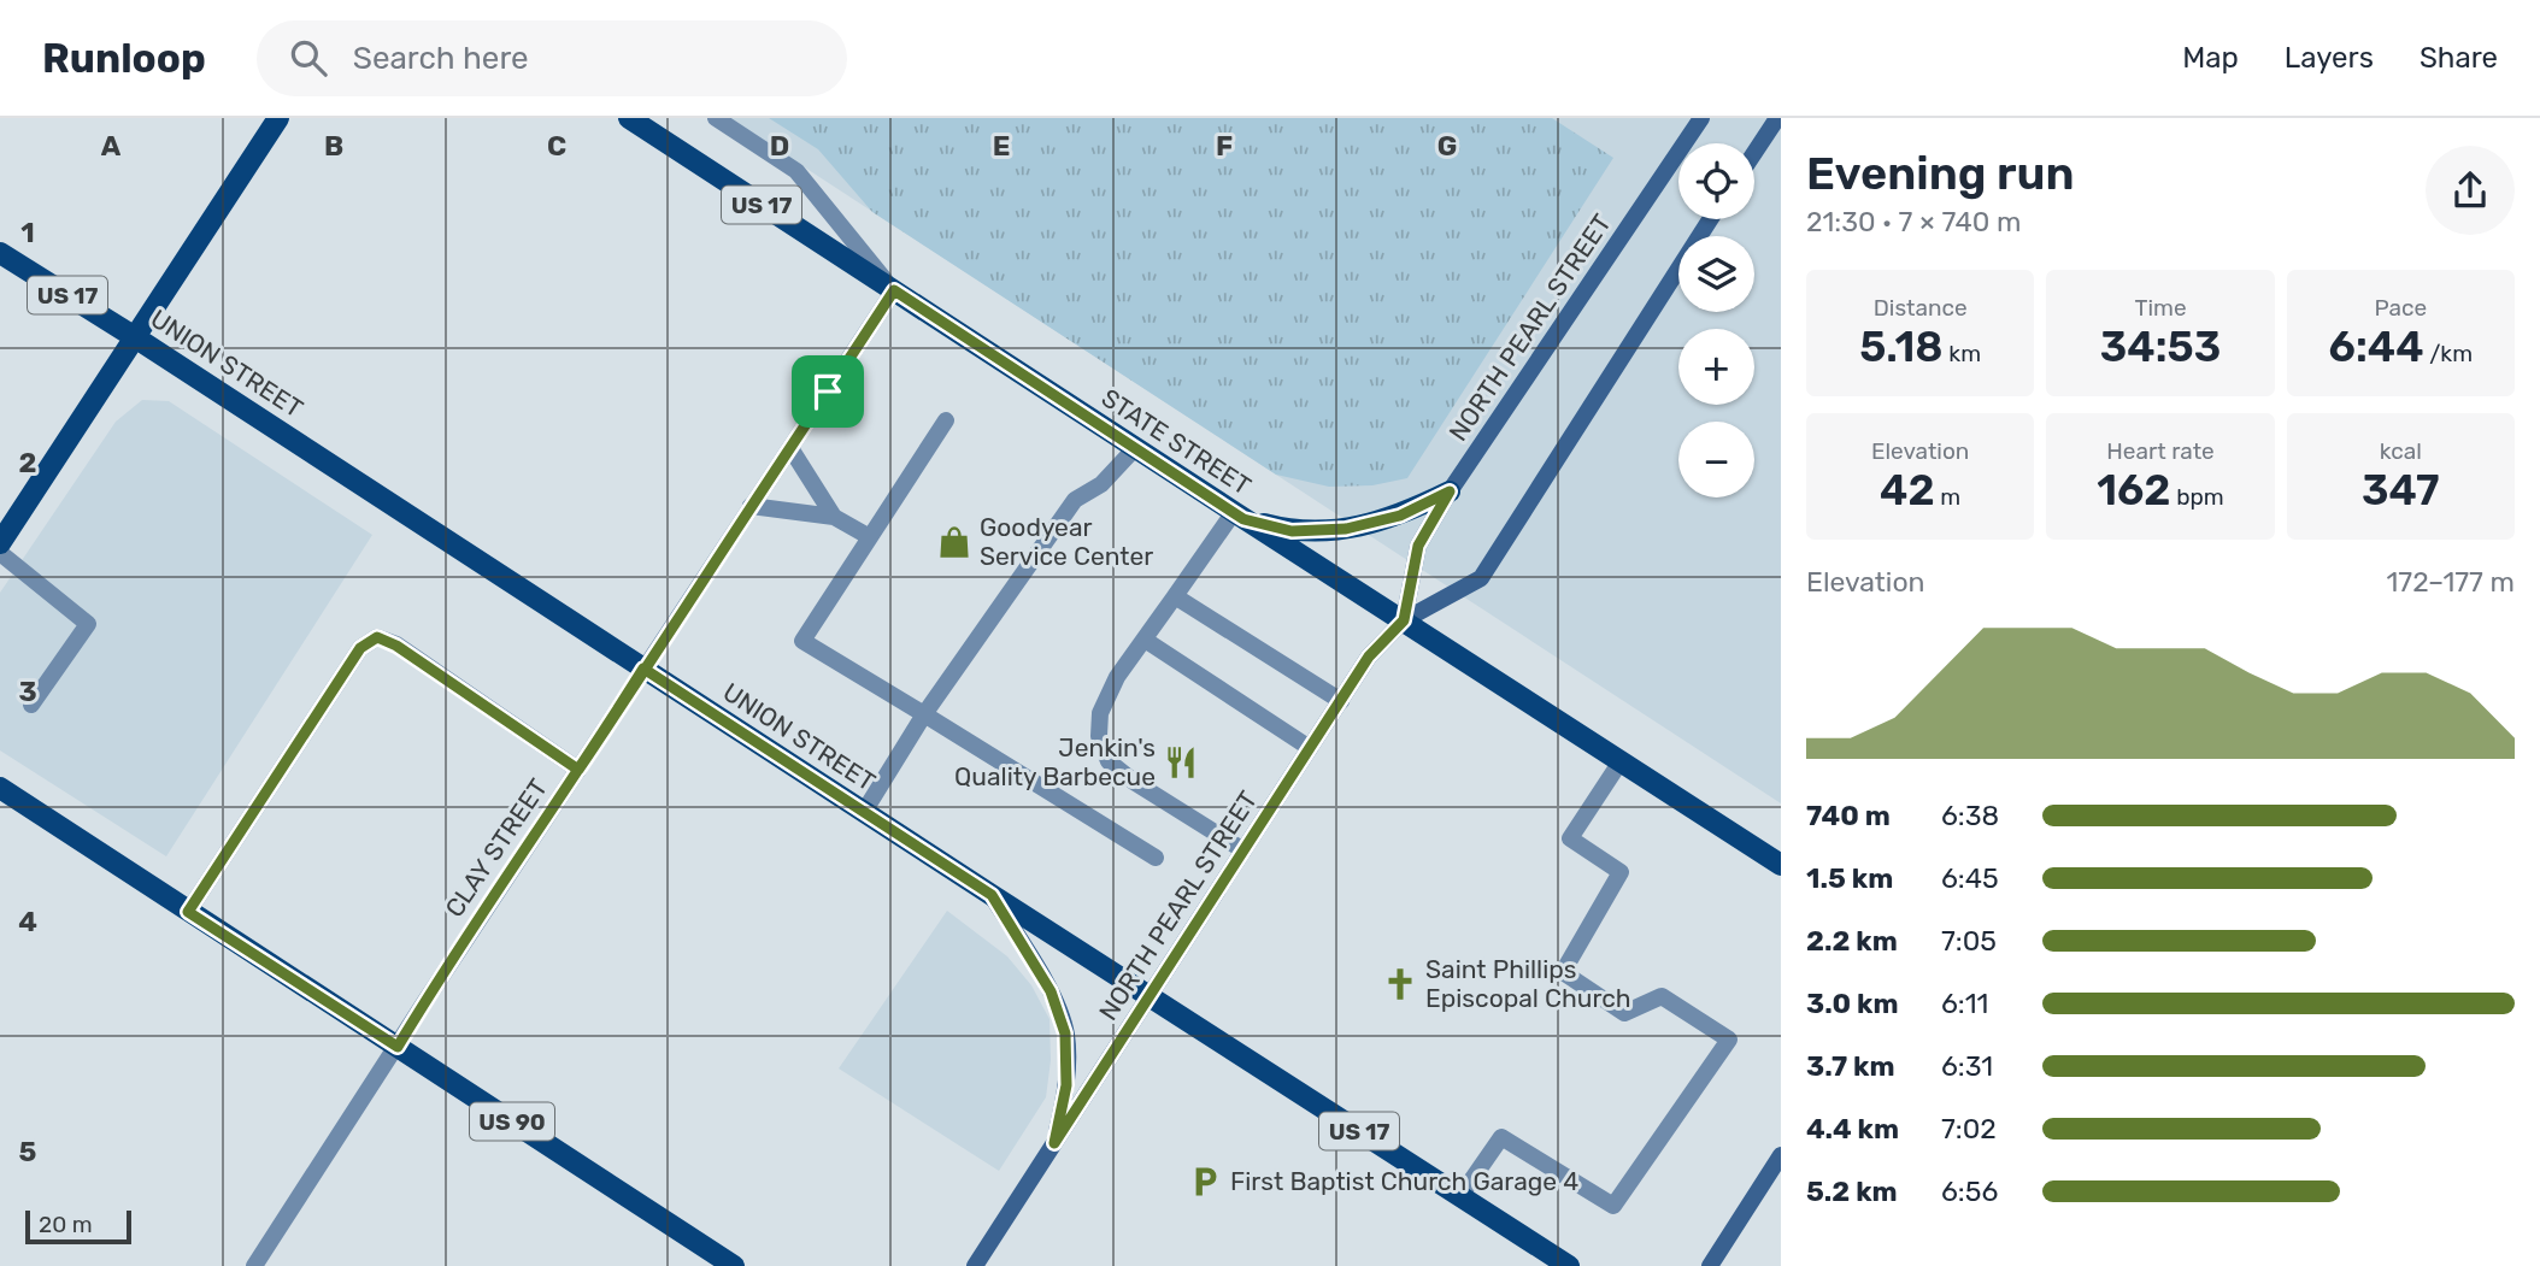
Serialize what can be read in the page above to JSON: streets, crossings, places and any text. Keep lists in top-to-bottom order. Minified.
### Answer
{"streets":{"main road":["US 17","UNION STREET","STATE STREET","US 90"],"street":["NORTH PEARL STREET","CLAY STREET"]},"crossings":[["NORTH PEARL STREET","UNION STREET"],["NORTH PEARL STREET","STATE STREET"],["UNION STREET","CLAY STREET"],["STATE STREET","CLAY STREET"],["CLAY STREET","US 90"]],"places":{"shop":["Goodyear Service Center"],"restaurant":["Jenkin's Quality Barbecue"],"church":["Saint Phillips Episcopal Church"],"parking":["First Baptist Church Garage 4"]},"scale_bar":"20 m","page":{"header":"Runloop","search":"Search here","nav":["Map","Layers","Share"],"heading":["Evening run","21:30 · 7 × 740 m"],"map_buttons":["+","−"],"stats":[["Distance","5.18 km"],["Time","34:53"],["Pace","6:44 /km"],["Elevation","42 m"],["Heart rate","162 bpm"],["kcal","347"]],"chart":["Elevation","172–177 m"],"list":[{"name":"740 m","note":"6:38"},{"name":"1.5 km","note":"6:45"},{"name":"2.2 km","note":"7:05"},{"name":"3.0 km","note":"6:11"},{"name":"3.7 km","note":"6:31"},{"name":"4.4 km","note":"7:02"},{"name":"5.2 km","note":"6:56"}],"scale":"20 m"},"grid":{"columns":["A","B","C","D","E","F","G"],"rows":["1","2","3","4","5"]}}
